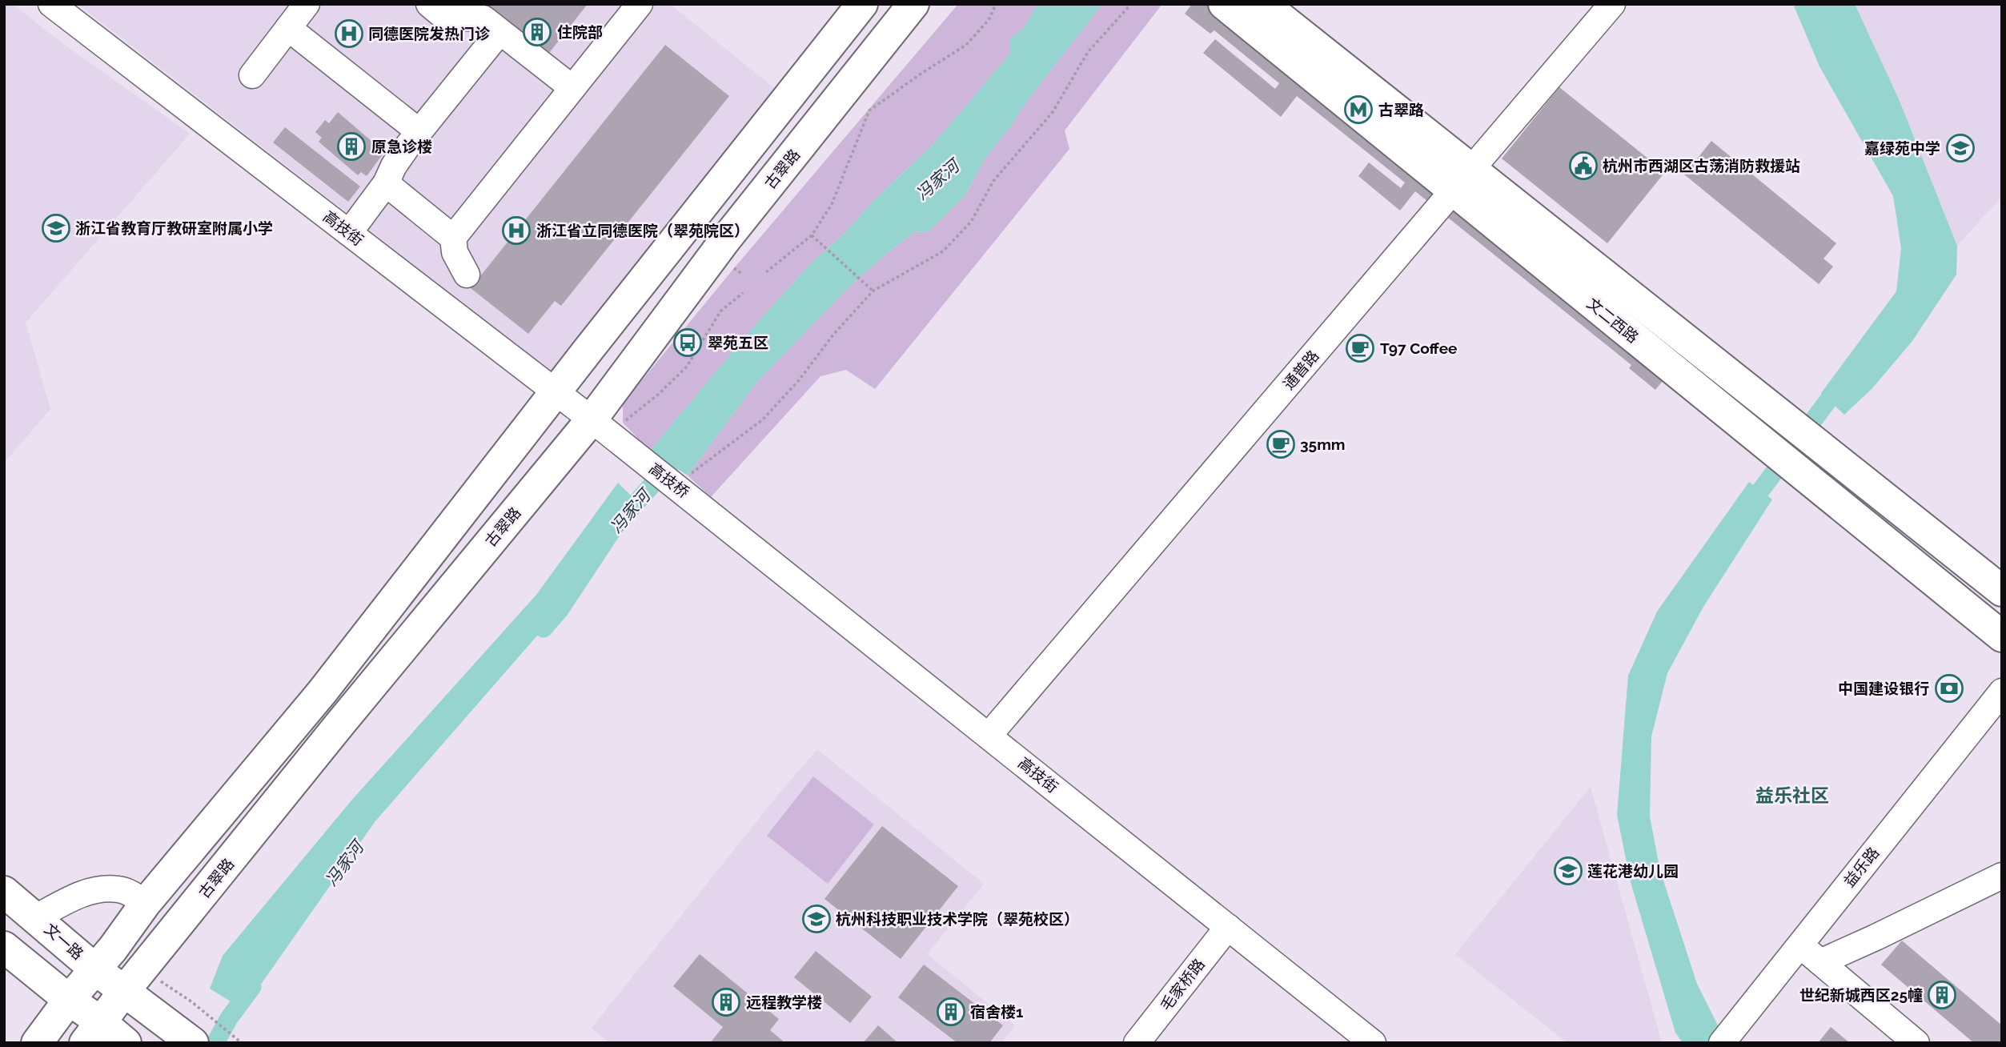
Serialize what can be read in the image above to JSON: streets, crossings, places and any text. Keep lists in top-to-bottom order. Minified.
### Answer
{"streets":{"main road":["古翠路","文二西路","文一路"],"street":["高技街","通普路","高技桥","益乐路","毛家桥路"]},"crossings":[["古翠路","高技街"],["古翠路","文一路"],["高技街","通普路"],["高技街","高技桥"],["高技街","毛家桥路"],["文二西路","通普路"]],"districts":["益乐社区"],"water":["冯家河"],"places":{"building":["住院部","原急诊楼","世纪新城西区25幢","远程教学楼","宿舍楼1"],"hospital":["同德医院发热门诊","浙江省立同德医院（翠苑院区）"],"metro station":["古翠路"],"school or university":["嘉绿苑中学","浙江省教育厅教研室附属小学","莲花港幼儿园","杭州科技职业技术学院（翠苑校区）"],"public building":["杭州市西湖区古荡消防救援站"],"bus stop":["翠苑五区"],"cafe":["T97 Coffee","35mm"],"bank":["中国建设银行"]}}
